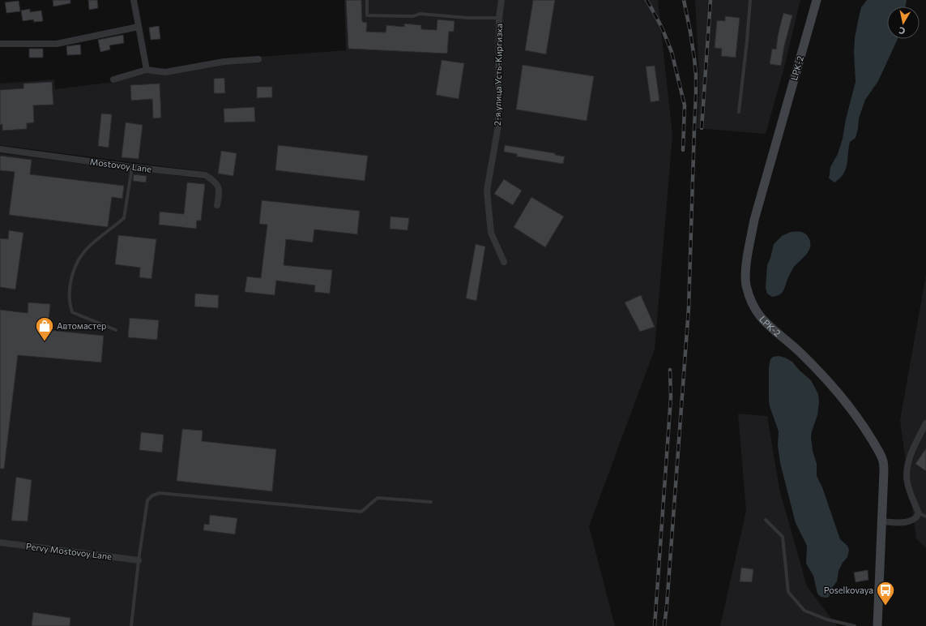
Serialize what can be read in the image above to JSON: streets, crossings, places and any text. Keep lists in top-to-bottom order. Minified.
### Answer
{"streets":{"street":["LPK-2","2-я улица Усть-Киргизка","Mostovoy Lane","Pervy Mostovoy Lane"]},"places":{"shop":["Автомастер"],"bus stop":["Poselkovaya"]},"north":"bottom"}
